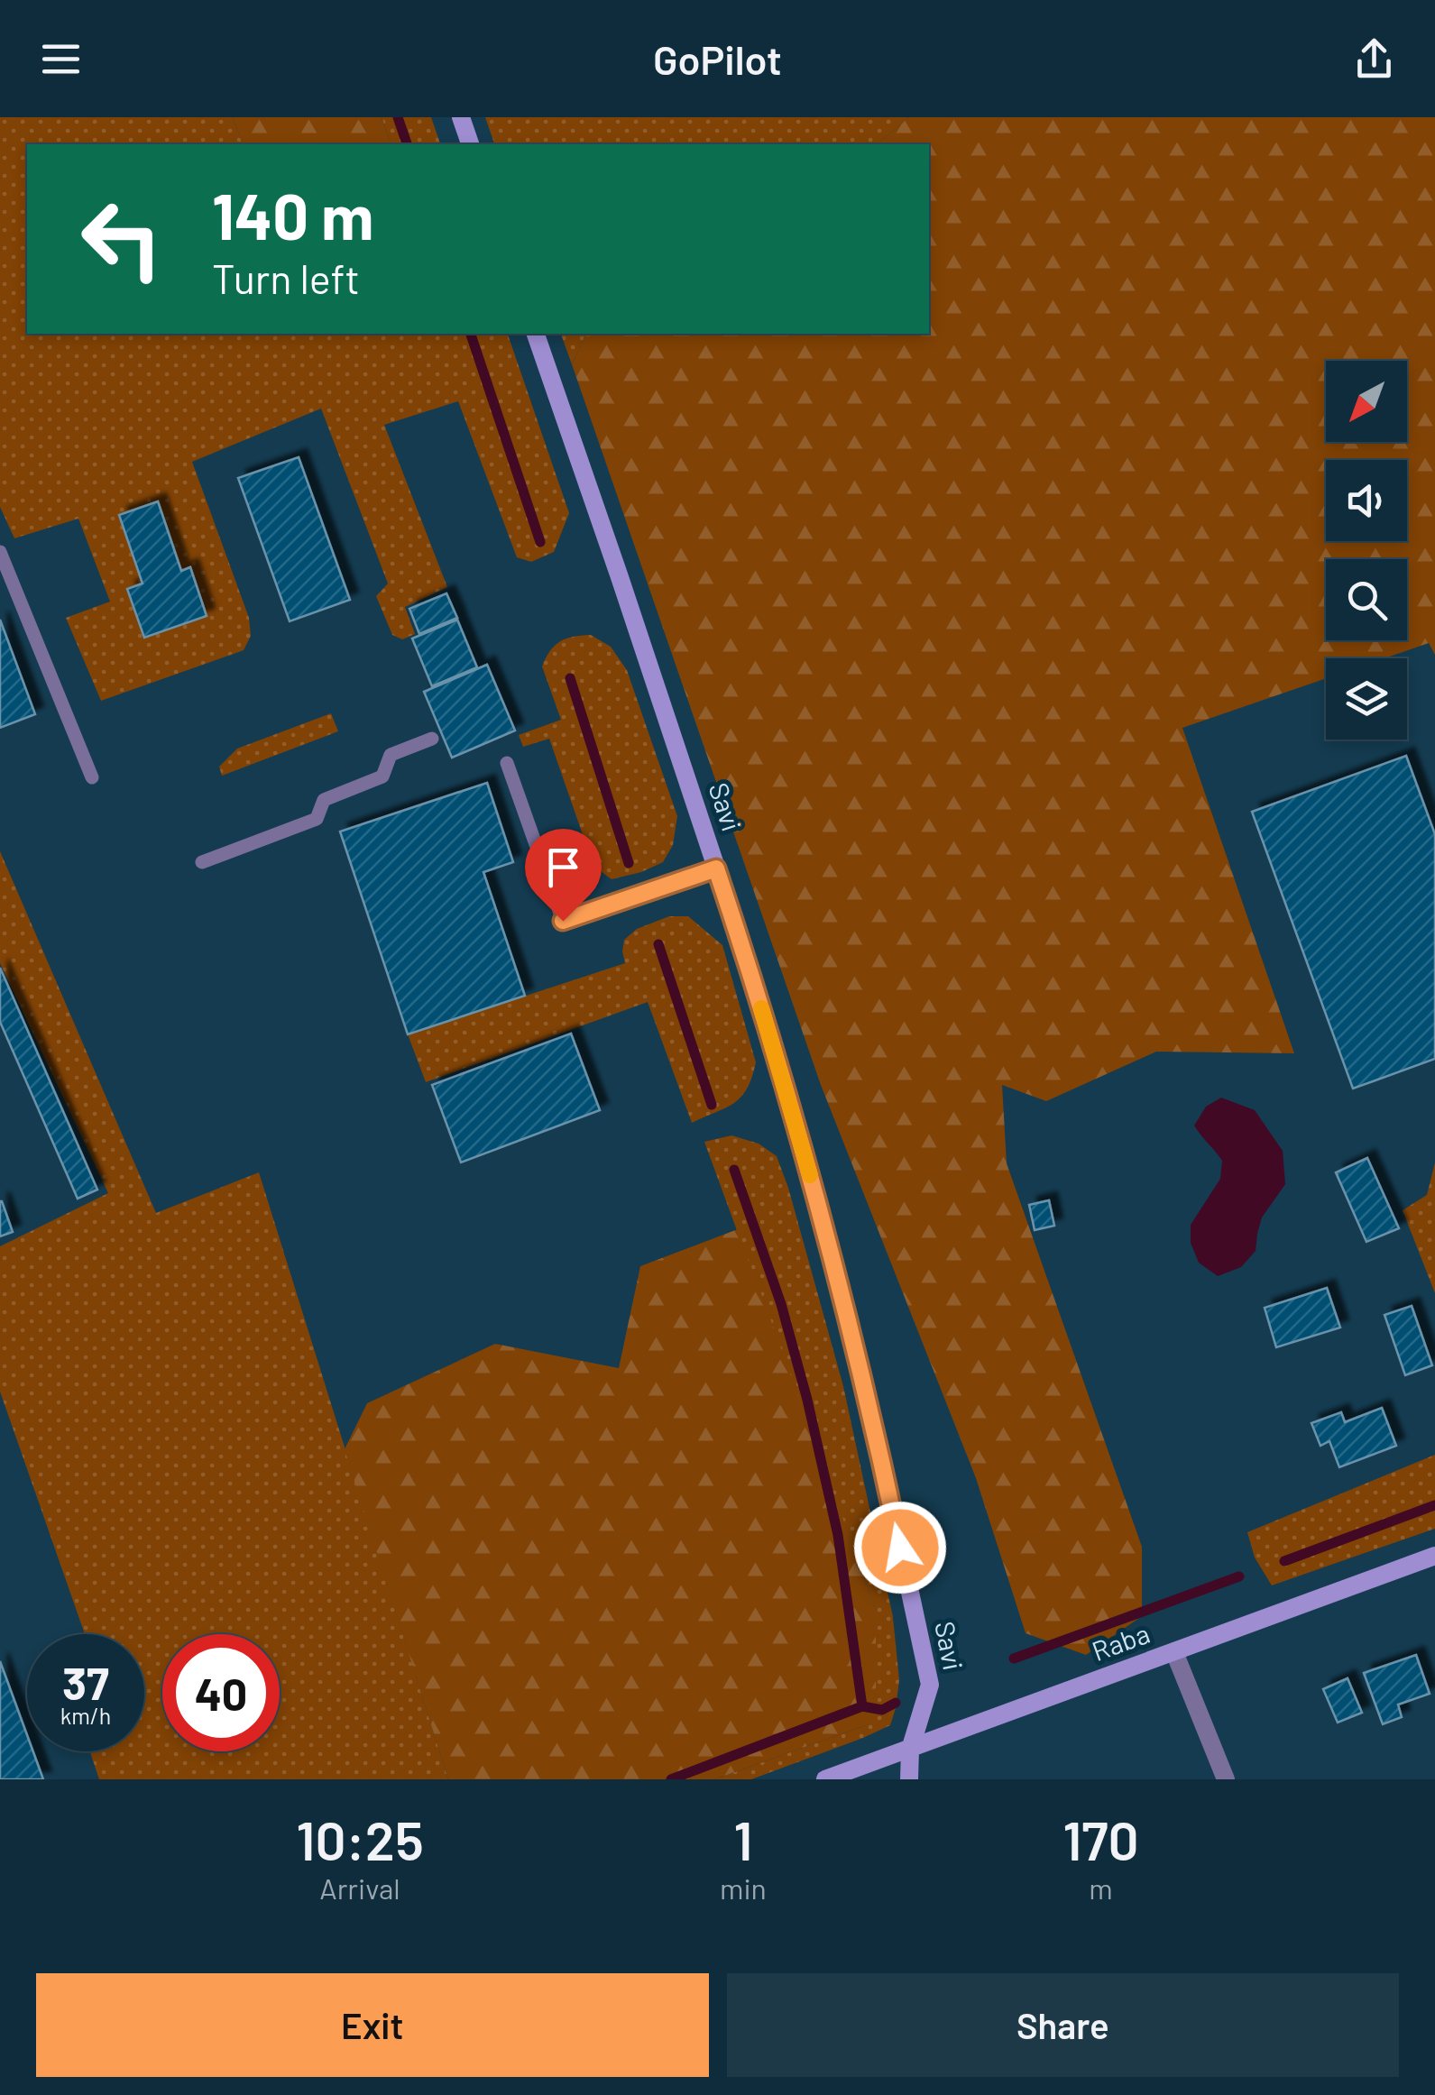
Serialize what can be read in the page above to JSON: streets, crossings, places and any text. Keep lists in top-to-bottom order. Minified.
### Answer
{"streets":{"street":["Savi","Raba"]},"crossings":[["Savi","Raba"]],"north":"bottom left","page":{"header":"GoPilot","turn":["140 m","Turn left"],"speed":"37 km/h","limit":"40","eta":["10:25","Arrival","1","min","170","m"],"buttons":["Exit","Share"]}}
